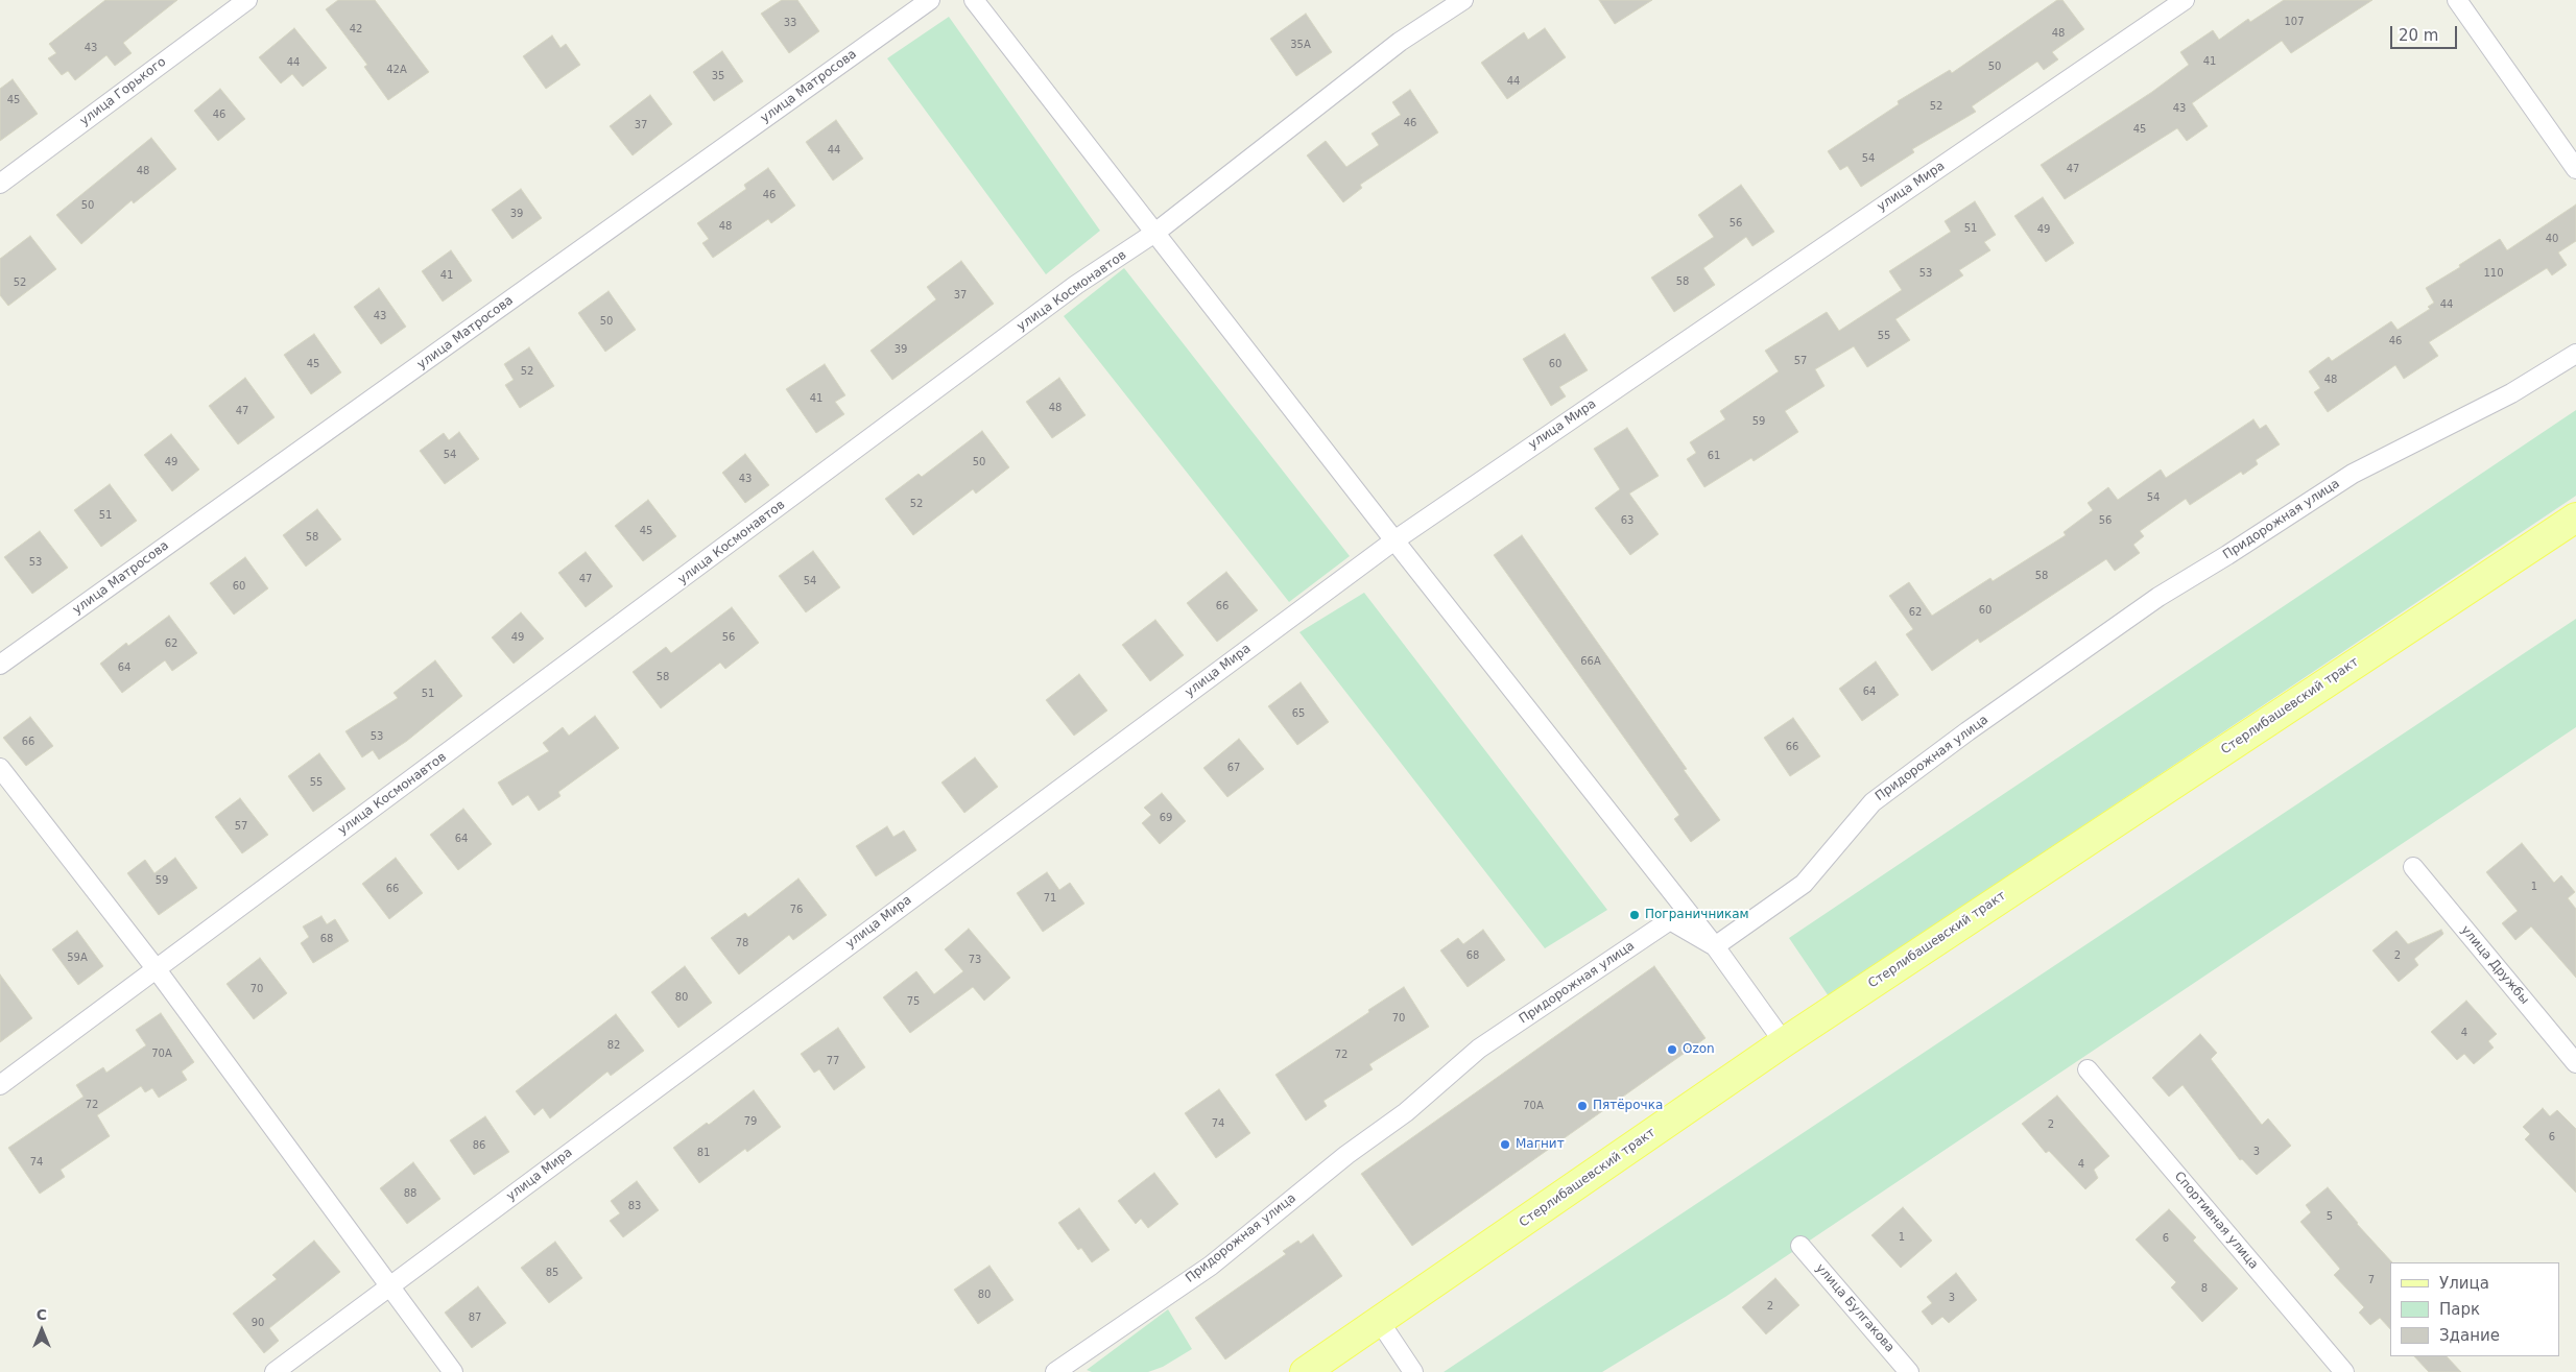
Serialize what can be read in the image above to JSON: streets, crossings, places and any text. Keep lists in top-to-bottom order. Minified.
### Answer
{"streets":{"main road":["Стерлибашевский тракт"],"street":["улица Матросова","улица Горького","улица Мира","улица Космонавтов","Придорожная улица","улица Дружбы","Спортивная улица","улица Булгакова"]},"places":["Пограничникам","Ozon","Пятёрочка","Магнит"],"house_numbers":["107","33","42","48","35А","43","41","44","50","42А","35","44","45","52","43","46","46","37","45","44","54","47","48","46","50","39","56","48","51","49","40","53","110","41","58","52","37","44","43","50","55","46","39","57","45","60","52","48","41","48","47","59","54","61","49","50","43","54","52","51","63","56","45","58","53","58","47","54","60","66","60","62","49","56","62","66А","64","58","64","51","65","53","66","66","67","55","69","57","64","59","1","66","71","76","68","78","68","2","59А","73","70","80","75","70","4","82","70А","72","77","72","70А","79","74","2","6","86","3","81","74","4","88","83","5","1","6","85","7","8","80","3","2","87","90"],"legend":["Улица","Парк","Здание"],"scale_bar":"20 m","north":"top"}
